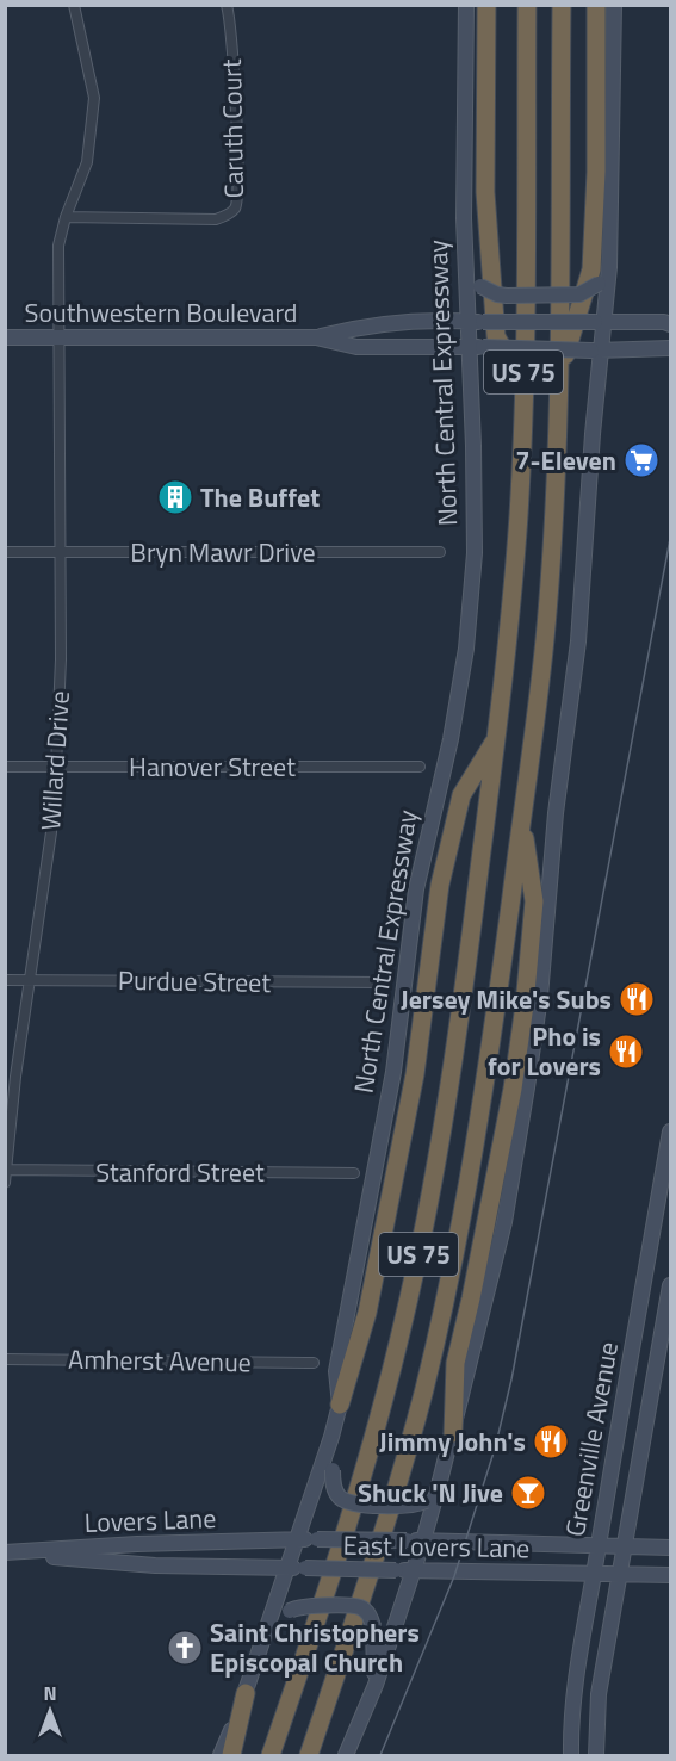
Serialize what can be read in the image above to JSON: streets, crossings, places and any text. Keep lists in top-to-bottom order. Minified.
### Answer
{"streets":{"highway":["US 75"],"main road":["Southwestern Boulevard","North Central Expressway","Greenville Avenue","Lovers Lane","East Lovers Lane"],"street":["Caruth Court","Bryn Mawr Drive","Willard Drive","Hanover Street","Purdue Street","Stanford Street","Amherst Avenue"]},"crossings":[["Southwestern Boulevard","North Central Expressway"],["Southwestern Boulevard","Willard Drive"],["North Central Expressway","Lovers Lane"],["North Central Expressway","East Lovers Lane"],["Bryn Mawr Drive","Willard Drive"],["Willard Drive","Hanover Street"],["Willard Drive","Purdue Street"],["Willard Drive","Stanford Street"],["Greenville Avenue","East Lovers Lane"],["Lovers Lane","East Lovers Lane"]],"places":{"supermarket":["7-Eleven"],"building":["The Buffet"],"restaurant":["Jersey Mike's Subs","Pho is for Lovers","Jimmy John's"],"bar":["Shuck 'N Jive"],"church":["Saint Christophers Episcopal Church"]},"north":"top"}
